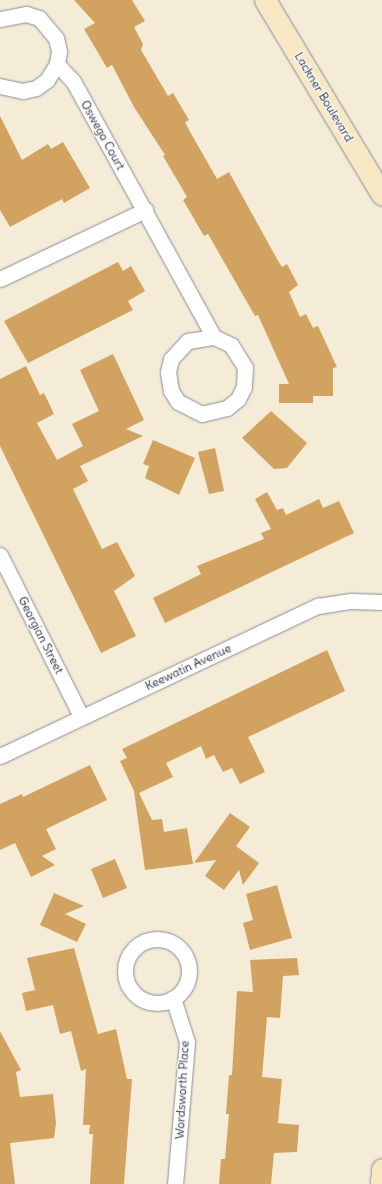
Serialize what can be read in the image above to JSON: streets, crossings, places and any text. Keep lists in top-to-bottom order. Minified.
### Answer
{"streets":{"main road":["Lackner Boulevard"],"street":["Oswego Court","Georgian Street","Keewatin Avenue","Wordsworth Place"]},"crossings":[["Georgian Street","Keewatin Avenue"]]}
